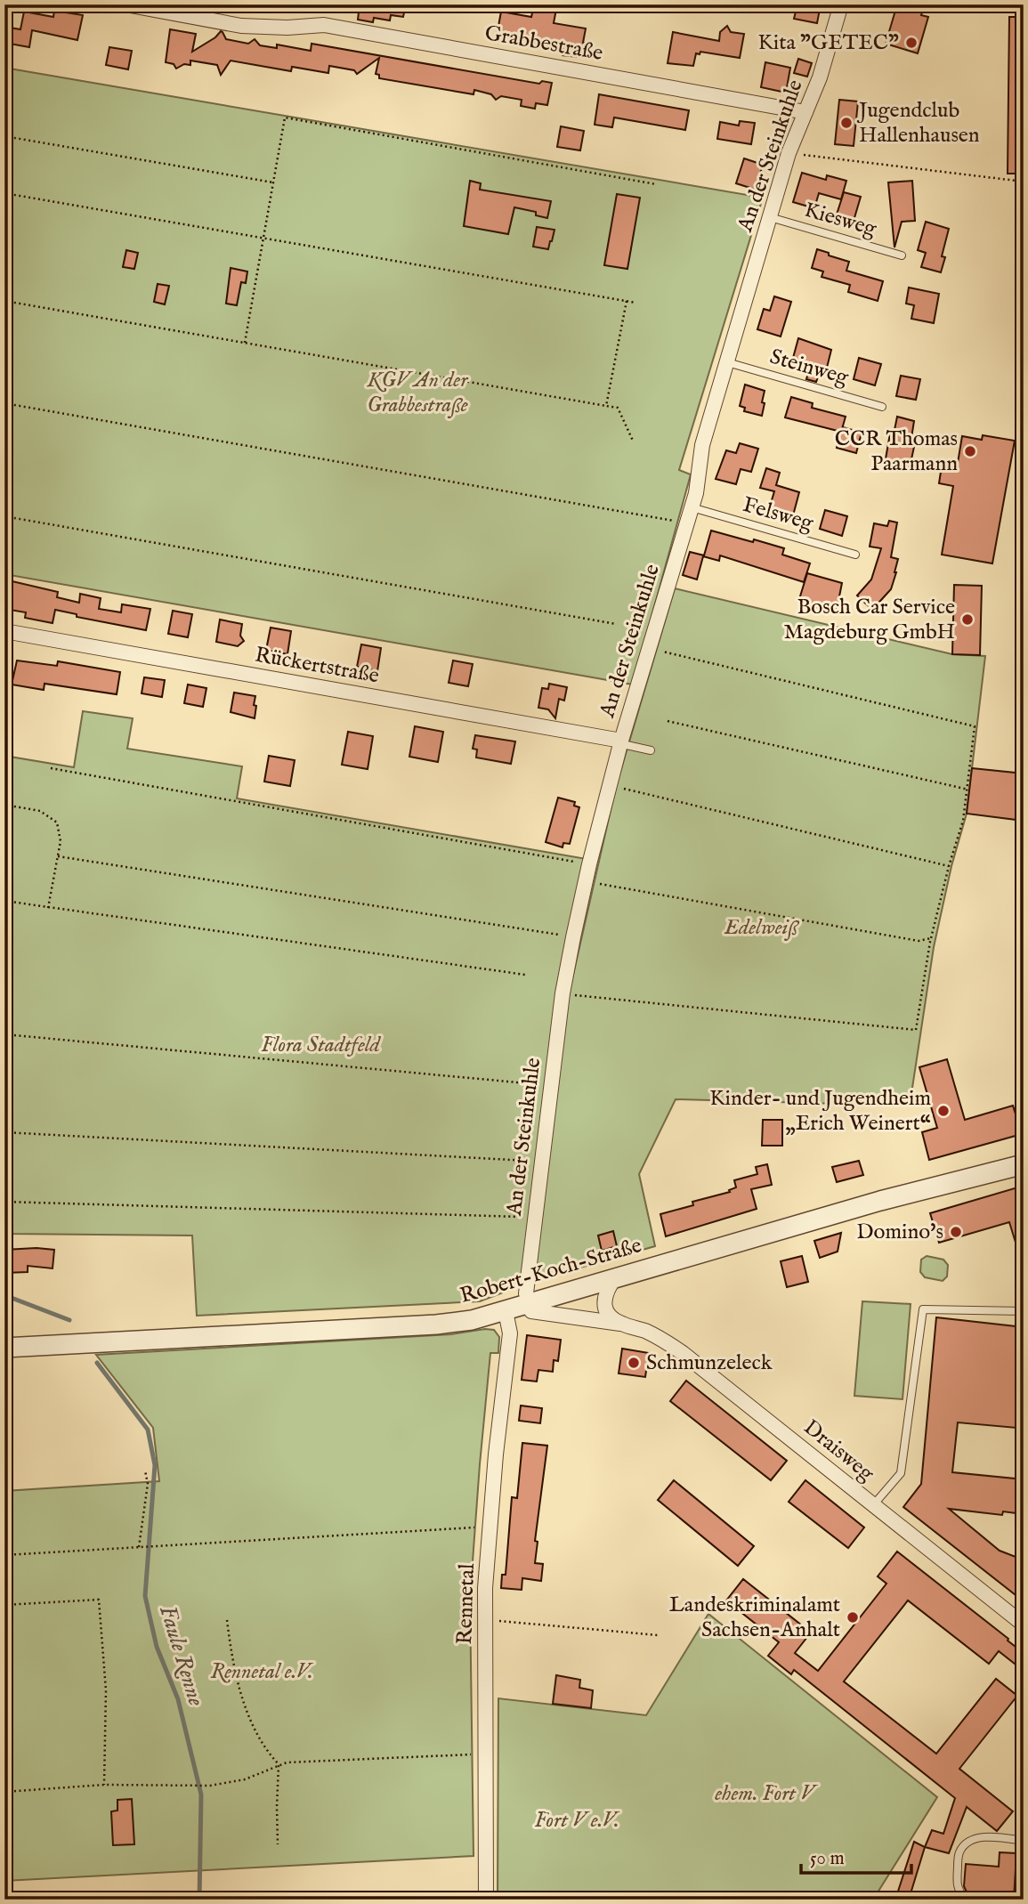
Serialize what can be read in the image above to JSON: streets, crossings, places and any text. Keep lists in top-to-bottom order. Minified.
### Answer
{"streets":{"street":["Grabbestraße","An der Steinkuhle","Rückertstraße","Robert-Koch-Straße","Draisweg","Rennetal"],"lane":["Kiesweg","Steinweg","Felsweg"]},"crossings":[["Grabbestraße","An der Steinkuhle"],["An der Steinkuhle","Kiesweg"],["An der Steinkuhle","Steinweg"],["An der Steinkuhle","Felsweg"],["An der Steinkuhle","Rückertstraße"],["An der Steinkuhle","Robert-Koch-Straße"],["An der Steinkuhle","Draisweg"],["Robert-Koch-Straße","Draisweg"],["Robert-Koch-Straße","Rennetal"]],"water":["Faule Renne"],"parks":["KGV An der Grabbestraße","Edelweiß","Flora Stadtfeld","Rennetal e.V.","ehem. Fort V","Fort V e.V."],"places":["Kita \"GETEC\"","Jugendclub Hallenhausen","CCR Thomas Paarmann","Bosch Car Service Magdeburg GmbH","Kinder- und Jugendheim „Erich Weinert“","Domino's","Schmunzeleck","Landeskriminalamt Sachsen-Anhalt"],"scale_bar":"50 m"}
